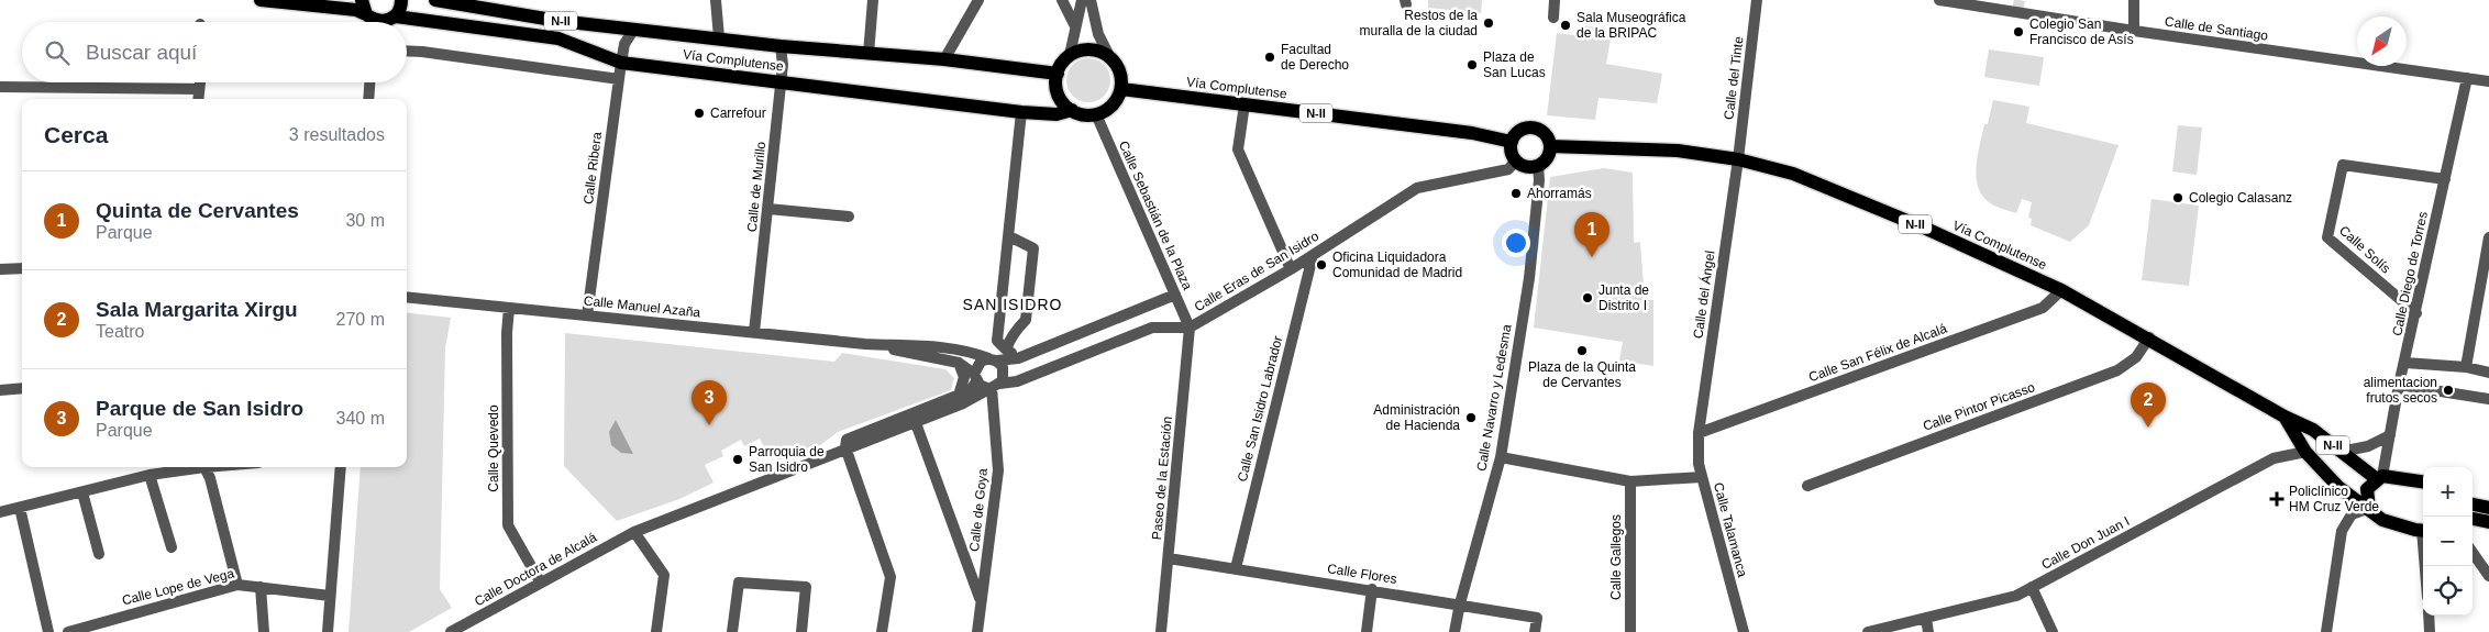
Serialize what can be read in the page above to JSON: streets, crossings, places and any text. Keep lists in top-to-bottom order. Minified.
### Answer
{"streets":{"main road":["N-II","Vía Complutense"],"street":["Calle de Santiago","Calle del Tinte","Calle Ribera","Calle de Murillo","Calle Sebastián de la Plaza","Calle Solís","Calle Eras de San Isidro","Calle Diego de Torres","Calle del Ángel","Calle Manuel Azaña","Calle San Félix de Alcalá","Calle Navarro y Ledesma","Calle Pintor Picasso","Calle San Isidro Labrador","Calle Quevedo","Paseo de la Estación","Calle de Goya","Calle Talamanca","Calle Don Juan I","Calle Gallegos","Calle Doctora de Alcalá","Calle Flores","Calle Lope de Vega"]},"crossings":[["Calle de Santiago","Calle Diego de Torres"],["Vía Complutense","Calle del Tinte"],["Vía Complutense","Calle Ribera"],["Vía Complutense","Calle de Murillo"],["Vía Complutense","Calle Sebastián de la Plaza"],["Vía Complutense","Calle Eras de San Isidro"],["Vía Complutense","Calle Diego de Torres"],["Vía Complutense","Calle del Ángel"],["Vía Complutense","Calle San Félix de Alcalá"],["Vía Complutense","Calle Navarro y Ledesma"],["Vía Complutense","Calle Pintor Picasso"],["Vía Complutense","Calle Don Juan I"],["Calle del Tinte","Calle del Ángel"],["Calle Ribera","Calle Manuel Azaña"],["Calle de Murillo","Calle Manuel Azaña"],["Calle Sebastián de la Plaza","Calle Eras de San Isidro"],["Calle Sebastián de la Plaza","Paseo de la Estación"],["Calle Solís","Calle Diego de Torres"],["Calle Eras de San Isidro","Calle Manuel Azaña"],["Calle Eras de San Isidro","Calle Navarro y Ledesma"],["Calle Eras de San Isidro","Calle San Isidro Labrador"],["Calle Eras de San Isidro","Paseo de la Estación"],["Calle Eras de San Isidro","Calle de Goya"],["Calle Eras de San Isidro","Calle Doctora de Alcalá"],["Calle del Ángel","Calle San Félix de Alcalá"],["Calle del Ángel","Calle Talamanca"],["Calle Manuel Azaña","Calle Quevedo"],["Calle Manuel Azaña","Calle de Goya"],["Calle San Félix de Alcalá","Calle Talamanca"],["Calle Navarro y Ledesma","Calle Flores"],["Calle San Isidro Labrador","Calle Flores"],["Calle Quevedo","Calle Doctora de Alcalá"],["Paseo de la Estación","Calle Flores"]],"districts":["SAN ISIDRO"],"places":{"other":["Restos de la muralla de la ciudad","Sala Museográfica de la BRIPAC","Colegio San Francisco de Asís","Facultad de Derecho","Plaza de San Lucas","Carrefour","Ahorramás","Colegio Calasanz","Oficina Liquidadora Comunidad de Madrid","Junta de Distrito I","Plaza de la Quinta de Cervantes","alimentacion frutos secos","Administración de Hacienda","Parroquia de San Isidro"],"health":["Policlínico HM Cruz Verde"]},"north":"bottom left","page":{"search":"Buscar aquí","heading":["Cerca","3 resultados"],"list":[{"mark":"1","name":"Quinta de Cervantes","note":"Parque","value":"30 m"},{"mark":"2","name":"Sala Margarita Xirgu","note":"Teatro","value":"270 m"},{"mark":"3","name":"Parque de San Isidro","note":"Parque","value":"340 m"}],"pins":["1","3","2"],"map_buttons":["+","−"]}}
